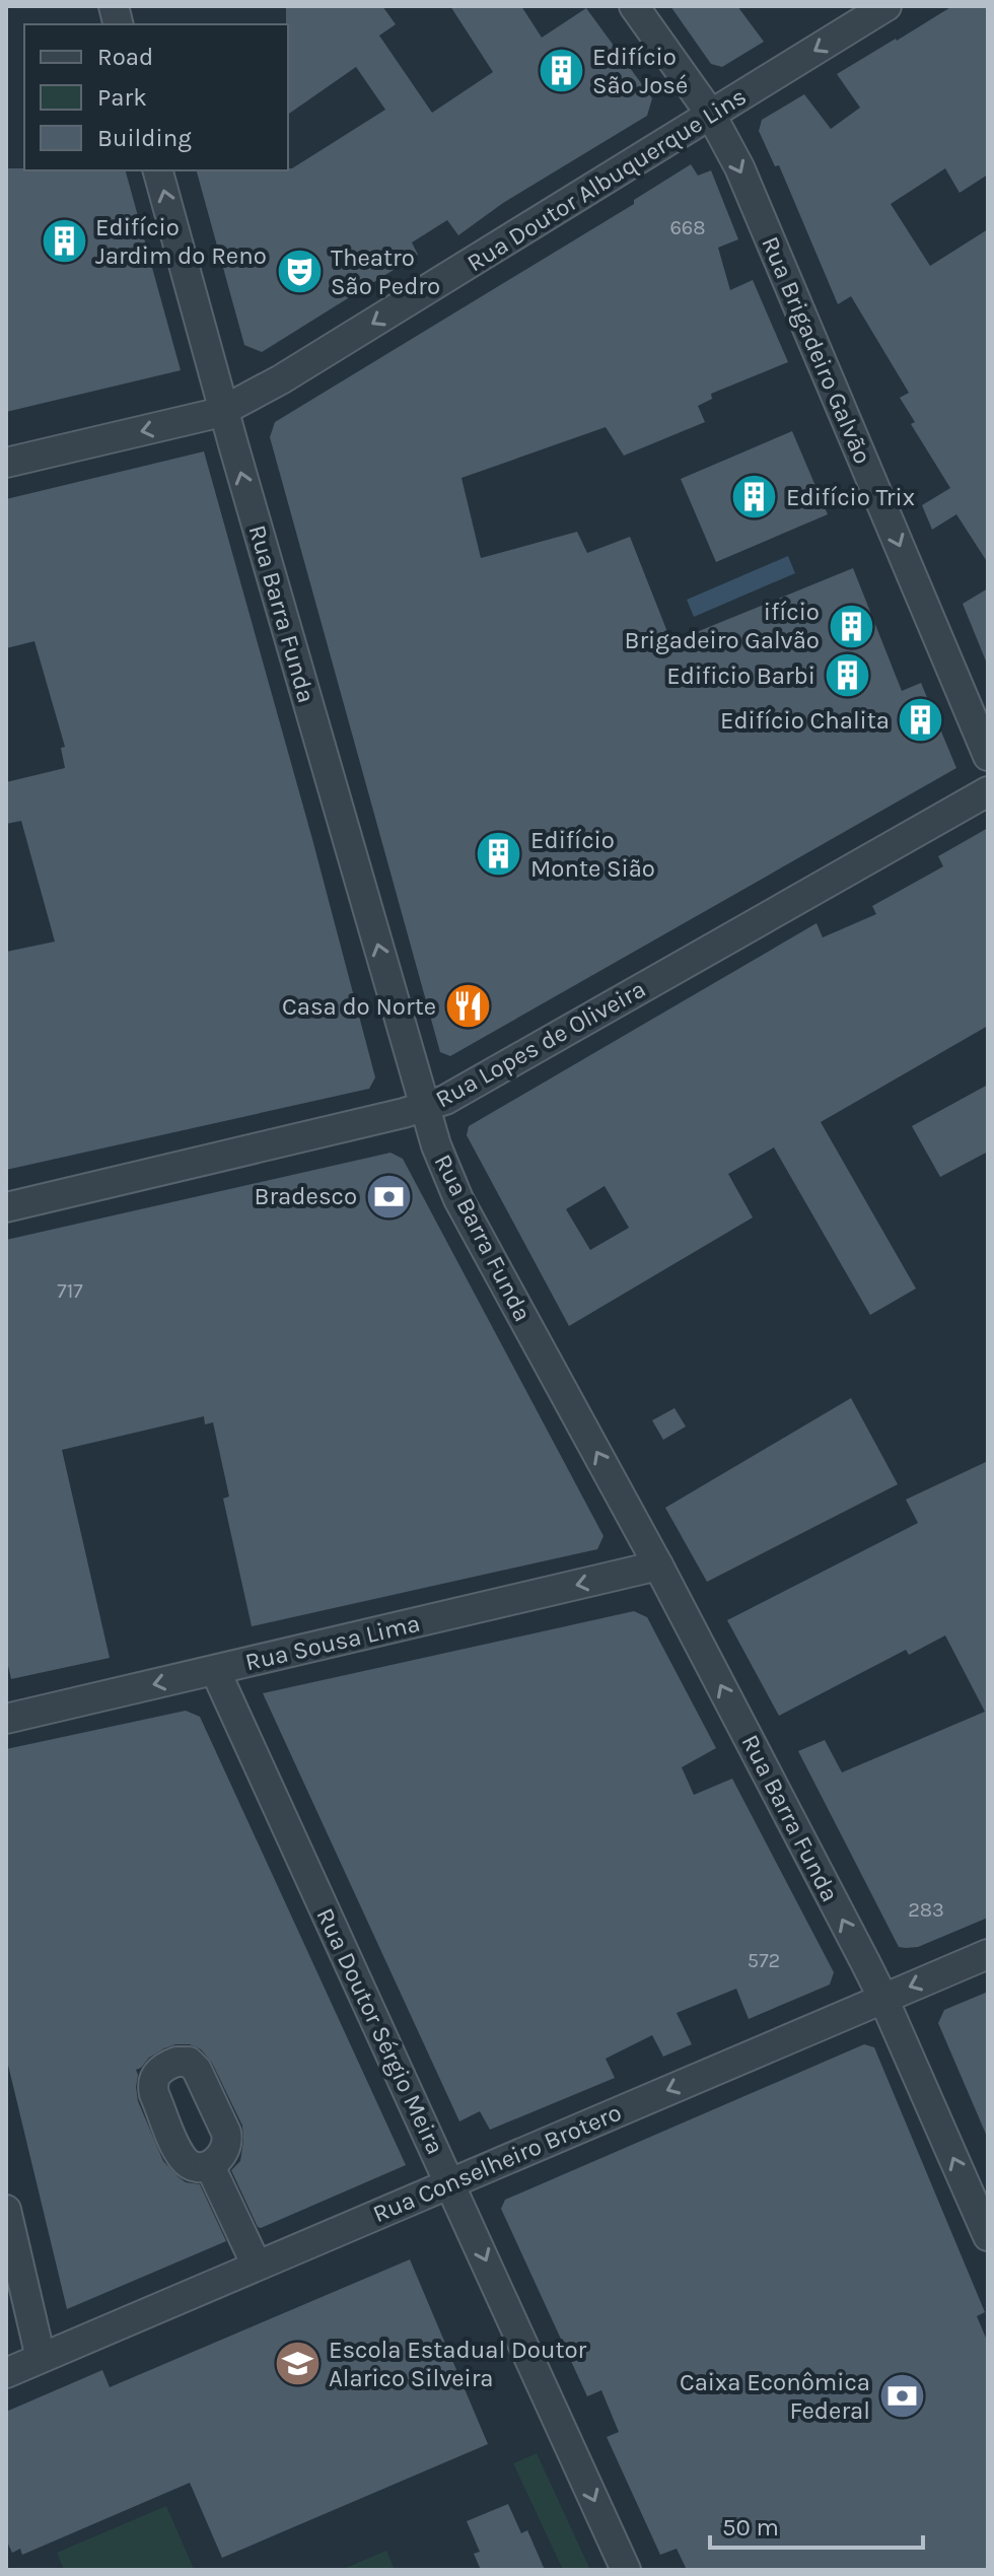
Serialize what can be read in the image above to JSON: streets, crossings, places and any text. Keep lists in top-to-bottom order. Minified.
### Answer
{"streets":{"street":["Rua Doutor Albuquerque Lins","Rua Brigadeiro Galvão","Rua Barra Funda","Rua Lopes de Oliveira","Rua Sousa Lima","Rua Doutor Sérgio Meira","Rua Conselheiro Brotero"]},"crossings":[["Rua Doutor Albuquerque Lins","Rua Brigadeiro Galvão"],["Rua Doutor Albuquerque Lins","Rua Barra Funda"],["Rua Barra Funda","Rua Lopes de Oliveira"],["Rua Barra Funda","Rua Sousa Lima"],["Rua Barra Funda","Rua Conselheiro Brotero"],["Rua Sousa Lima","Rua Doutor Sérgio Meira"],["Rua Doutor Sérgio Meira","Rua Conselheiro Brotero"]],"one_way":["Rua Doutor Albuquerque Lins","Rua Brigadeiro Galvão","Rua Barra Funda","Rua Sousa Lima","Rua Doutor Sérgio Meira","Rua Conselheiro Brotero"],"places":{"building":["Edifício São José","Edifício Jardim do Reno","Edifício Trix","ifício Brigadeiro Galvão","Edificio Barbi","Edifício Chalita","Edifício Monte Sião"],"theatre":["Theatro São Pedro"],"restaurant":["Casa do Norte"],"bank":["Bradesco","Caixa Econômica Federal"],"school or university":["Escola Estadual Doutor Alarico Silveira"]},"house_numbers":["668","717","283","572"],"legend":["Road","Park","Building"],"scale_bar":"50 m"}
